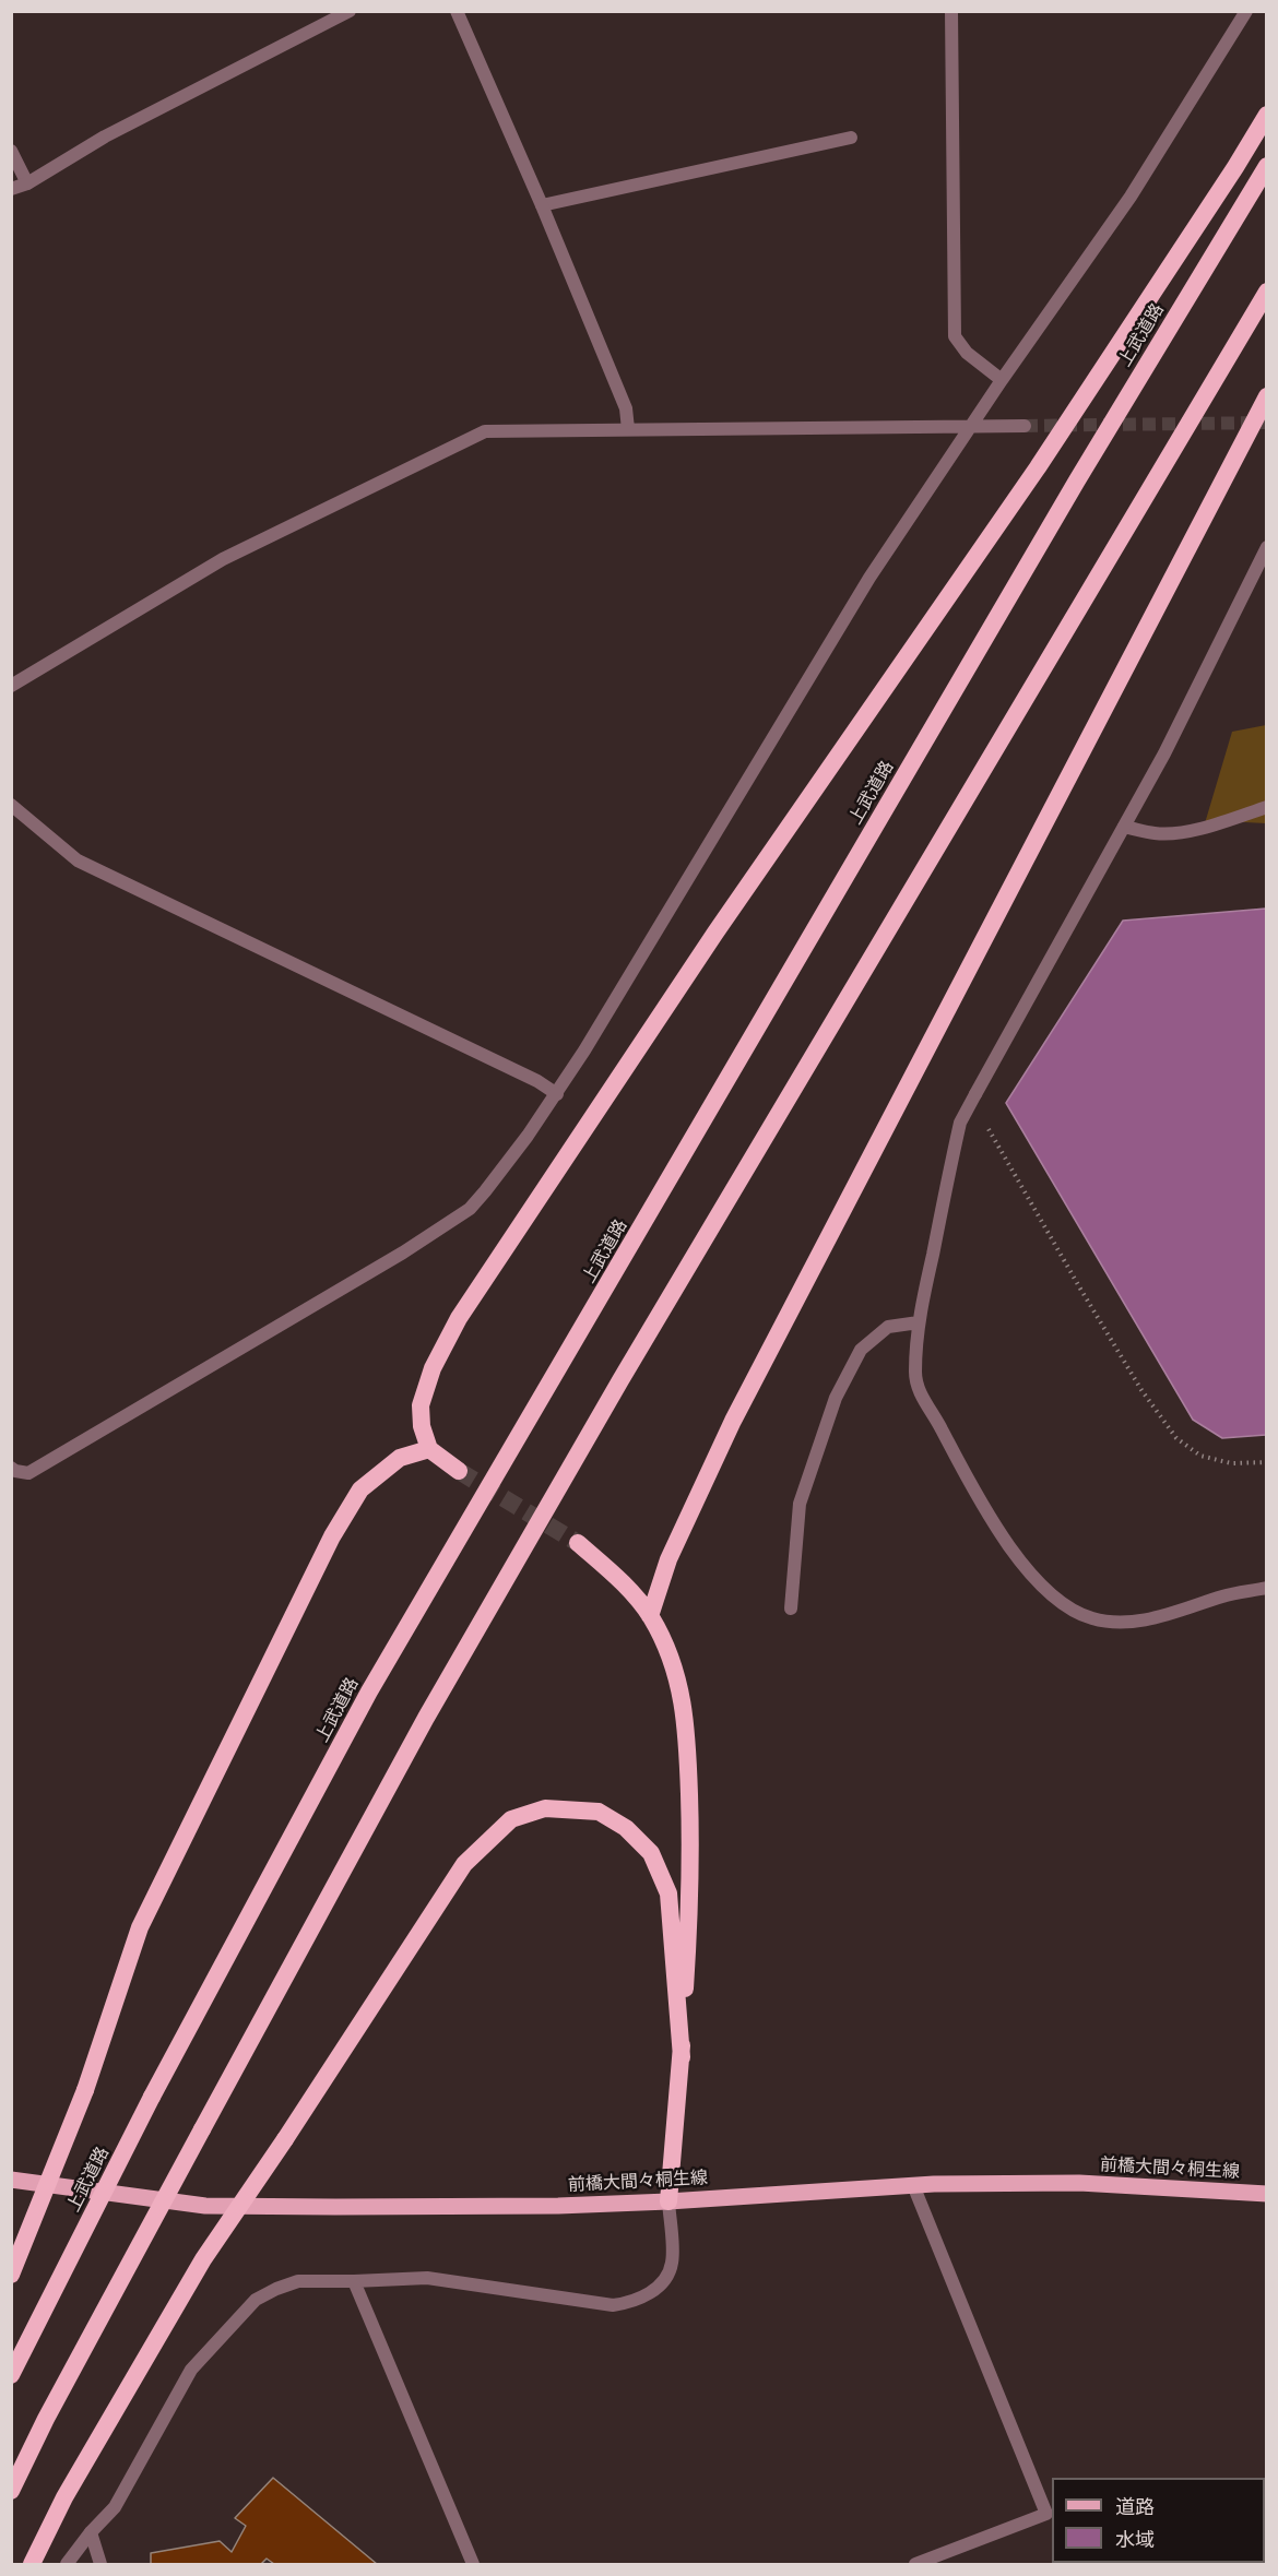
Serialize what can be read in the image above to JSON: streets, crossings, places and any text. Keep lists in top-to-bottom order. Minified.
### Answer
{"streets":{"highway":["上武道路"],"main road":["前橋大間々桐生線"]},"legend":["道路","水域"]}
